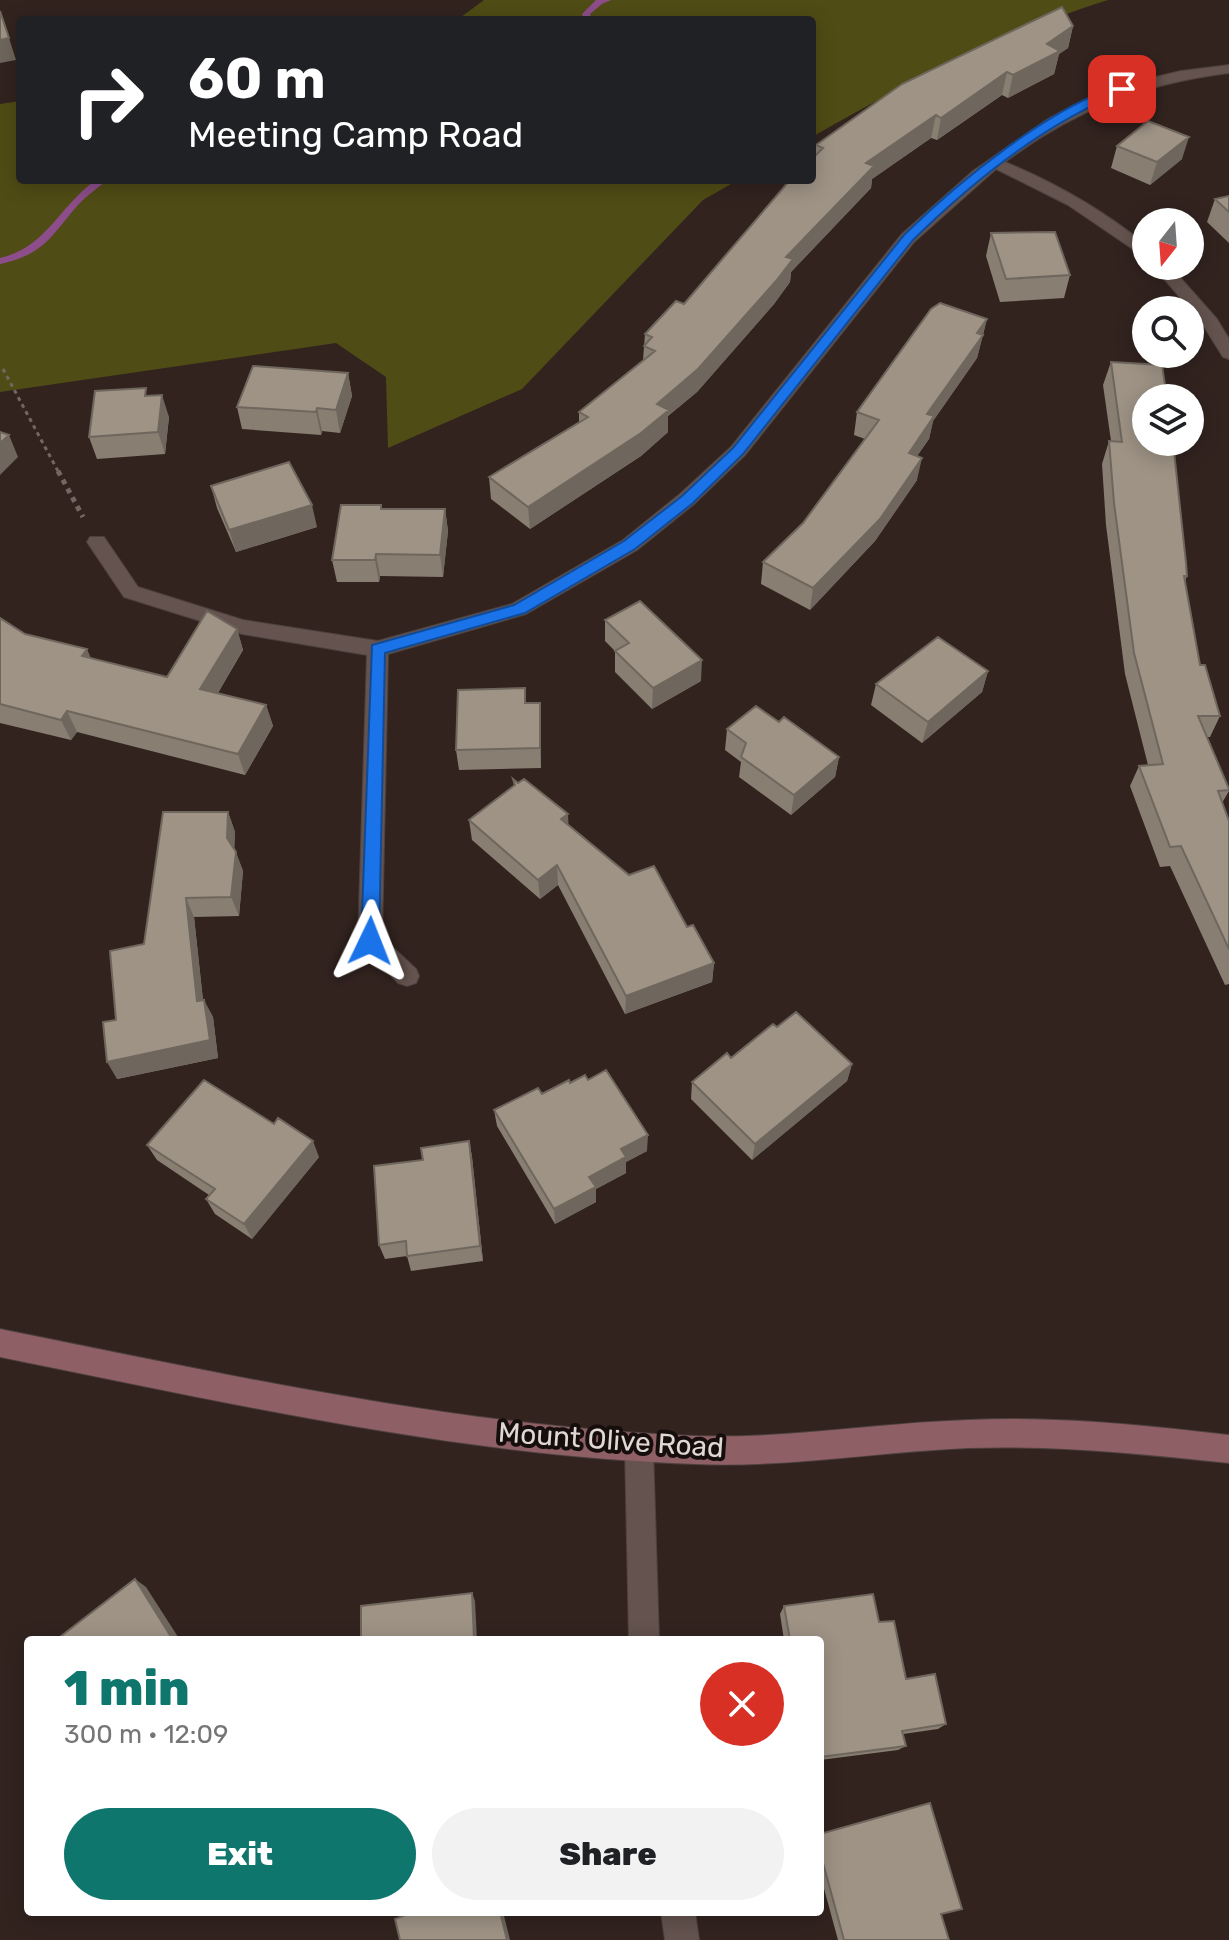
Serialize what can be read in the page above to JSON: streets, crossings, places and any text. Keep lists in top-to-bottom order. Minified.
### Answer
{"streets":{"street":["Mount Olive Road"]},"north":"bottom","page":{"turn":["60 m","Meeting Camp Road"],"heading":["1 min","300 m · 12:09"],"buttons":["Exit","Share"]}}
